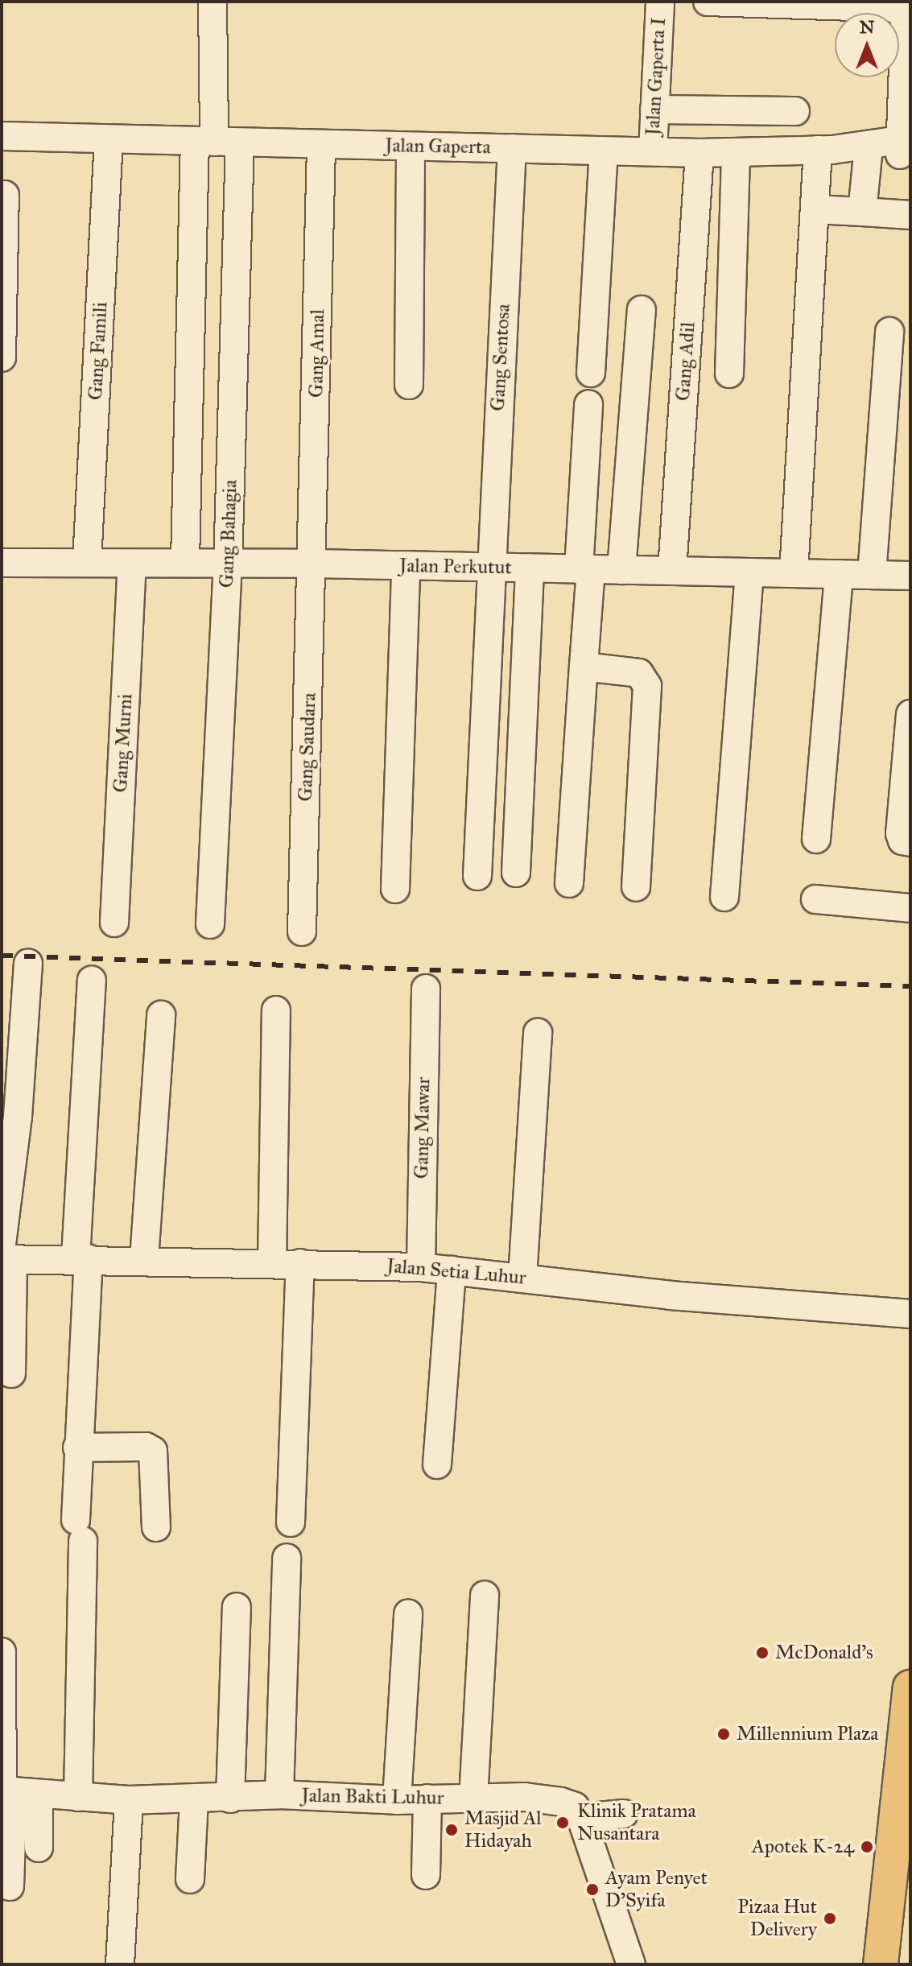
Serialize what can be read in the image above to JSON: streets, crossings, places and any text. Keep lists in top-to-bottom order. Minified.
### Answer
{"streets":{"street":["Jalan Gaperta I","Jalan Gaperta","Gang Famili","Gang Amal","Gang Sentosa","Gang Adil","Gang Bahagia","Jalan Perkutut","Gang Murni","Gang Saudara","Gang Mawar","Jalan Setia Luhur","Jalan Bakti Luhur"]},"crossings":[["Jalan Gaperta I","Jalan Gaperta"],["Jalan Gaperta","Gang Famili"],["Jalan Gaperta","Gang Amal"],["Jalan Gaperta","Gang Sentosa"],["Jalan Gaperta","Gang Adil"],["Jalan Gaperta","Gang Bahagia"],["Gang Famili","Jalan Perkutut"],["Gang Amal","Jalan Perkutut"],["Gang Amal","Gang Saudara"],["Gang Sentosa","Jalan Perkutut"],["Gang Adil","Jalan Perkutut"],["Gang Bahagia","Jalan Perkutut"],["Jalan Perkutut","Gang Murni"],["Jalan Perkutut","Gang Saudara"],["Gang Mawar","Jalan Setia Luhur"]],"places":["McDonald's","Millennium Plaza","Klinik Pratama Nusantara","Masjid Al Hidayah","Apotek K-24","Ayam Penyet D'Syifa","Pizaa Hut Delivery"],"north":"top"}
